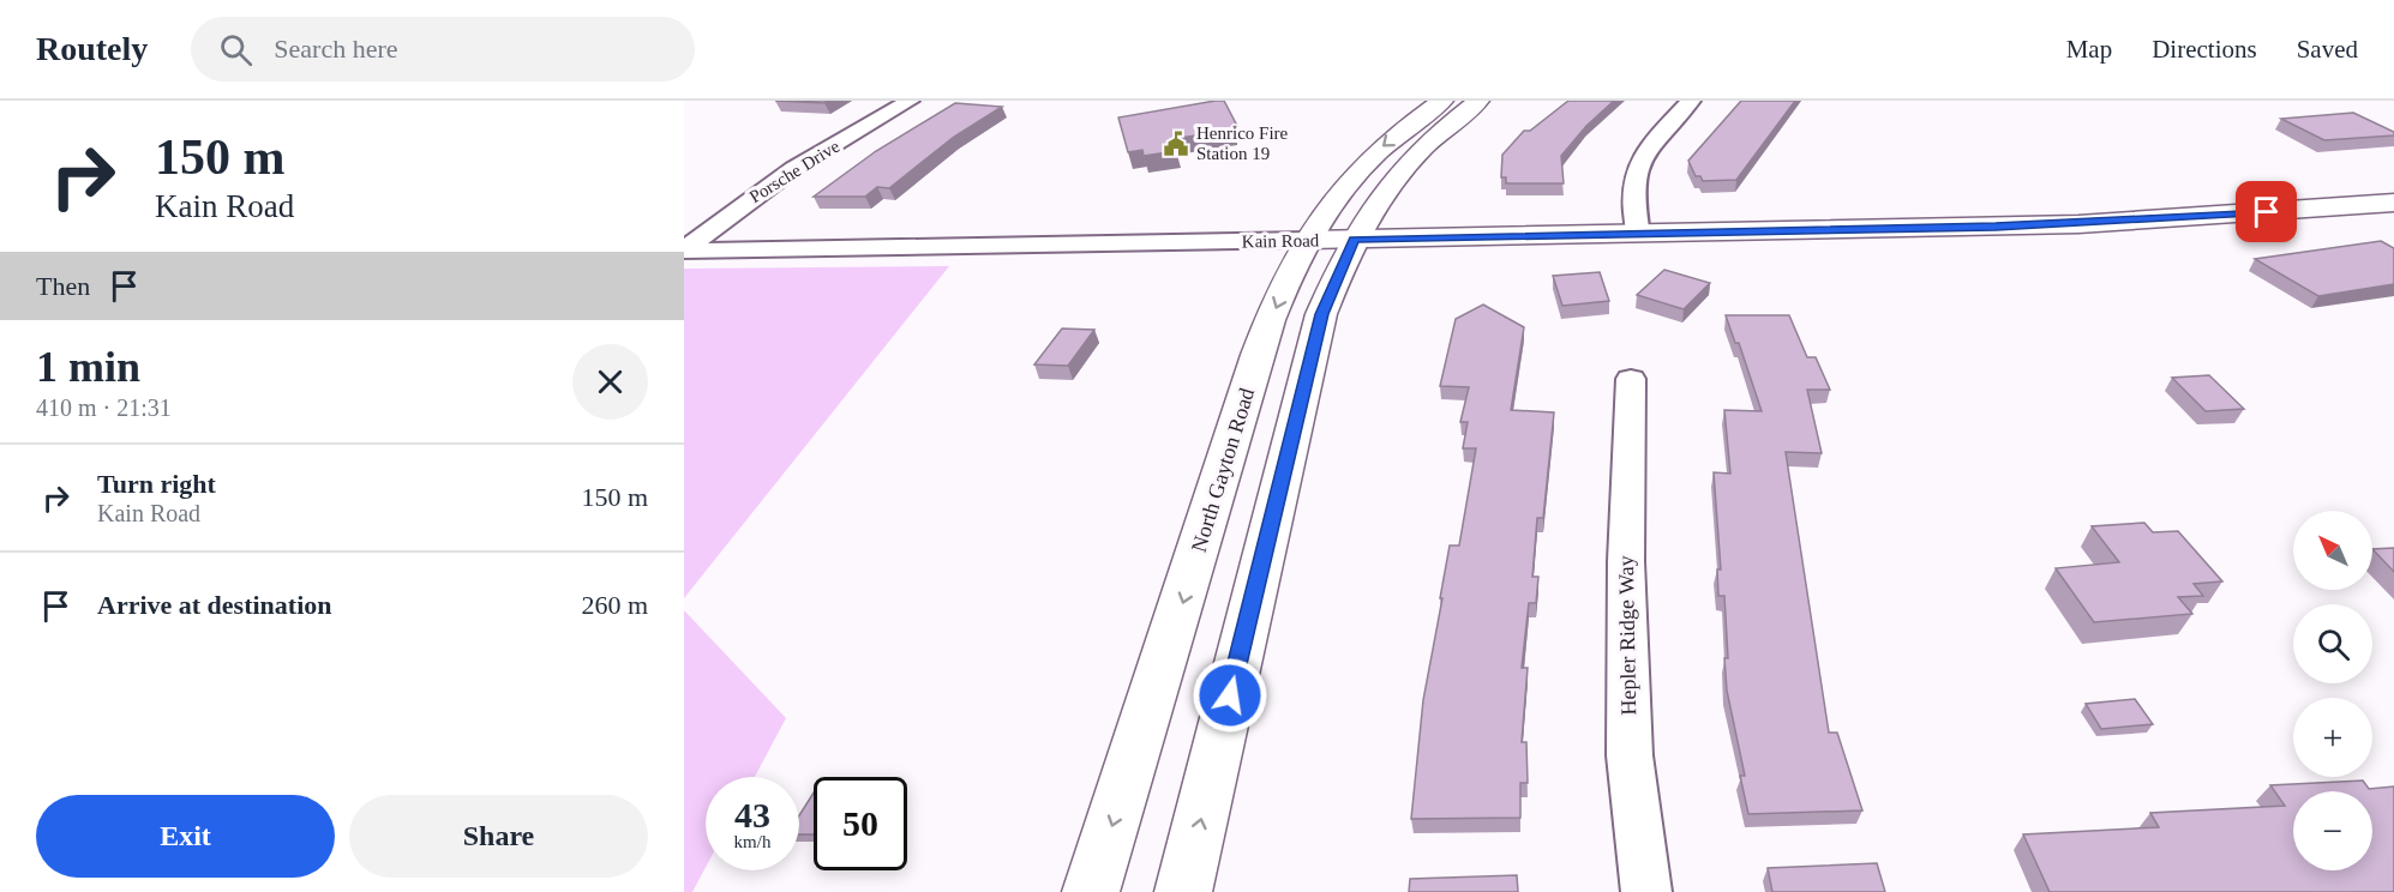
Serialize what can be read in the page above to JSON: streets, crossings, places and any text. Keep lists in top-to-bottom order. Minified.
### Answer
{"streets":{"main road":["Kain Road","North Gayton Road"],"street":["Porsche Drive","Hepler Ridge Way"]},"crossings":[["Porsche Drive","Kain Road"],["Kain Road","North Gayton Road"]],"places":{"public building":["Henrico Fire Station 19"]},"north":"top left","page":{"header":"Routely","search":"Search here","nav":["Map","Directions","Saved"],"turn":["150 m","Kain Road"],"then":"Then","heading":["1 min","410 m · 21:31"],"list":[{"name":"Turn right","note":"Kain Road","value":"150 m"},{"name":"Arrive at destination","value":"260 m"}],"map_buttons":["+","−"],"speed":"43 km/h","limit":"50","buttons":["Exit","Share"]}}
